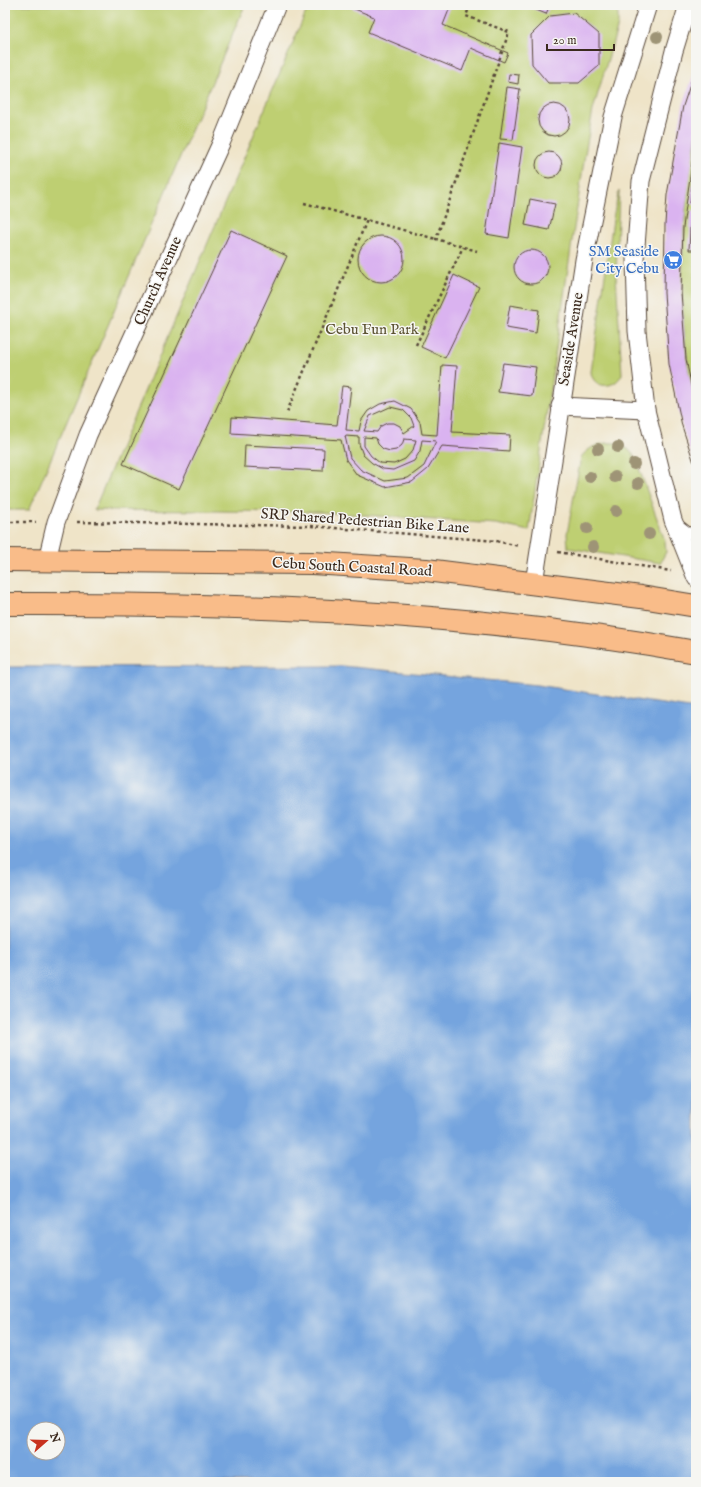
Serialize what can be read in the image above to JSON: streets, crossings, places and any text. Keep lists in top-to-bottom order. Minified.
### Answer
{"streets":{"highway":["Cebu South Coastal Road"],"street":["Church Avenue","Seaside Avenue"],"path":["SRP Shared Pedestrian Bike Lane"]},"crossings":[["Church Avenue","SRP Shared Pedestrian Bike Lane"],["Church Avenue","Cebu South Coastal Road"],["Seaside Avenue","SRP Shared Pedestrian Bike Lane"],["Seaside Avenue","Cebu South Coastal Road"]],"parks":["Cebu Fun Park"],"places":{"supermarket":["SM Seaside City Cebu"]},"scale_bar":"20 m","north":"right"}
